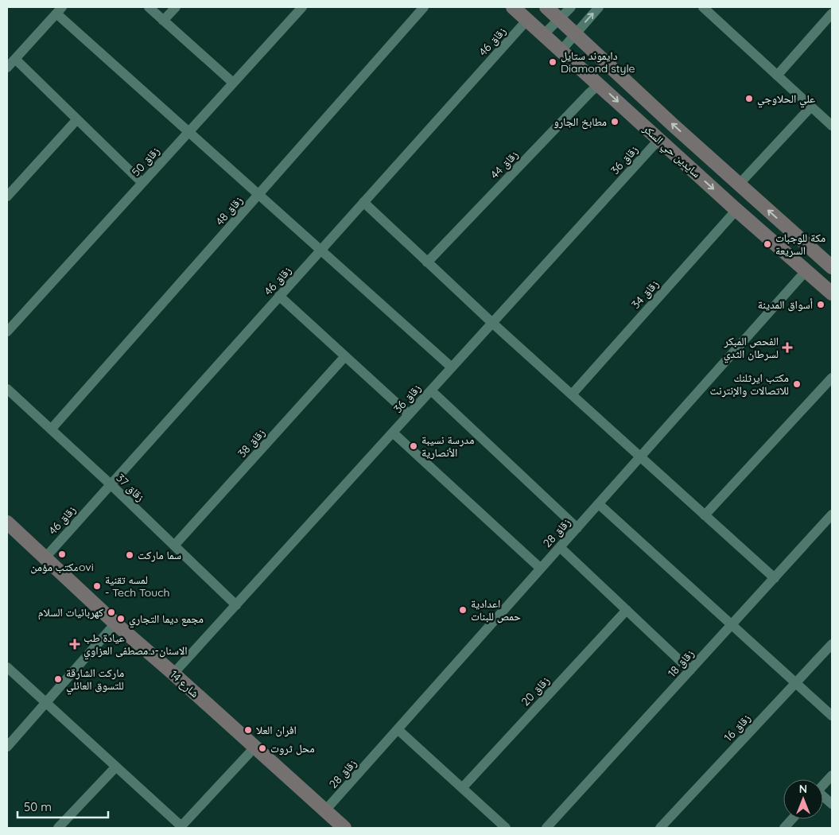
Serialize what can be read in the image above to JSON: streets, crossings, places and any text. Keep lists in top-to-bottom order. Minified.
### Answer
{"streets":{"street":["زقاق 46","سايدين حي السكر","زقاق 36","زقاق 50","زقاق 44","زقاق 48","زقاق 34","زقاق 38","زقاق 37","زقاق 28","زقاق 18","شارع 14","زقاق 20","زقاق 16"]},"crossings":[["زقاق 46","سايدين حي السكر"],["زقاق 46","زقاق 37"],["زقاق 46","شارع 14"],["سايدين حي السكر","زقاق 36"],["سايدين حي السكر","زقاق 44"],["سايدين حي السكر","زقاق 34"],["سايدين حي السكر","زقاق 28"],["زقاق 36","زقاق 37"],["زقاق 36","شارع 14"],["زقاق 48","زقاق 37"],["زقاق 38","زقاق 37"],["زقاق 28","شارع 14"]],"places":{"other":["دايموند ستايل Diamond style","علي الحلاوجي","مطابخ الجارو","مكة للوجبات السريعة","أسواق المدينة","مكتب ايرثلنك للاتصالات والإنترنت","مدرسة نسيبة الأنصارية","مكتب مؤمنovi","سما ماركت","لمسه تقنية - Tech Touch","اعدادية حمص للبنات","كهربائيات السلام","مجمع ديما التجاري","ماركت الشارقة للتسوق العائلي","افران العلا","محل ثروت"],"health":["الفحص المبكر لسرطان الثدي","عيادة طب الاسنان-د.مصطفى العزاوي"]},"scale_bar":"50 m","north":"top"}
